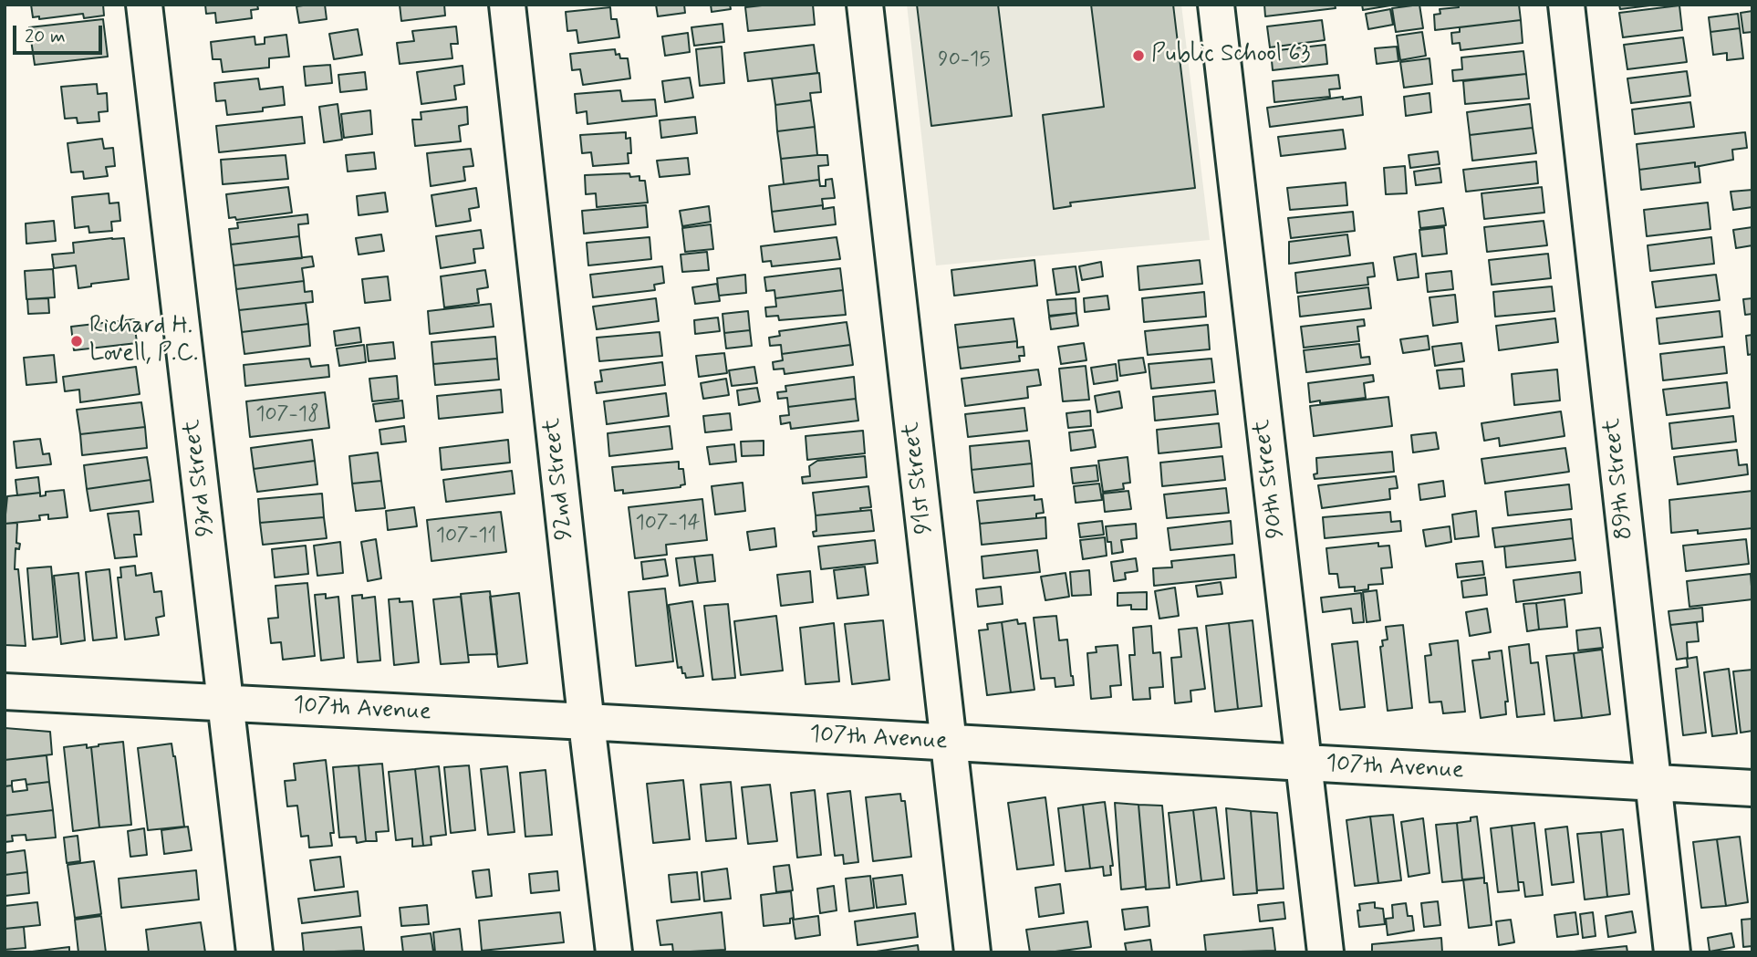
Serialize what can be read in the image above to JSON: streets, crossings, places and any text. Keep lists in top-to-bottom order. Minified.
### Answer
{"streets":{"street":["93rd Street","91st Street","92nd Street","90th Street","89th Street","107th Avenue"]},"crossings":[["93rd Street","107th Avenue"],["91st Street","107th Avenue"],["92nd Street","107th Avenue"],["90th Street","107th Avenue"],["89th Street","107th Avenue"]],"places":["Public School 63","Richard H. Lovell, P.C."],"house_numbers":["90-15","107-18","107-14","107-11"],"scale_bar":"20 m"}
